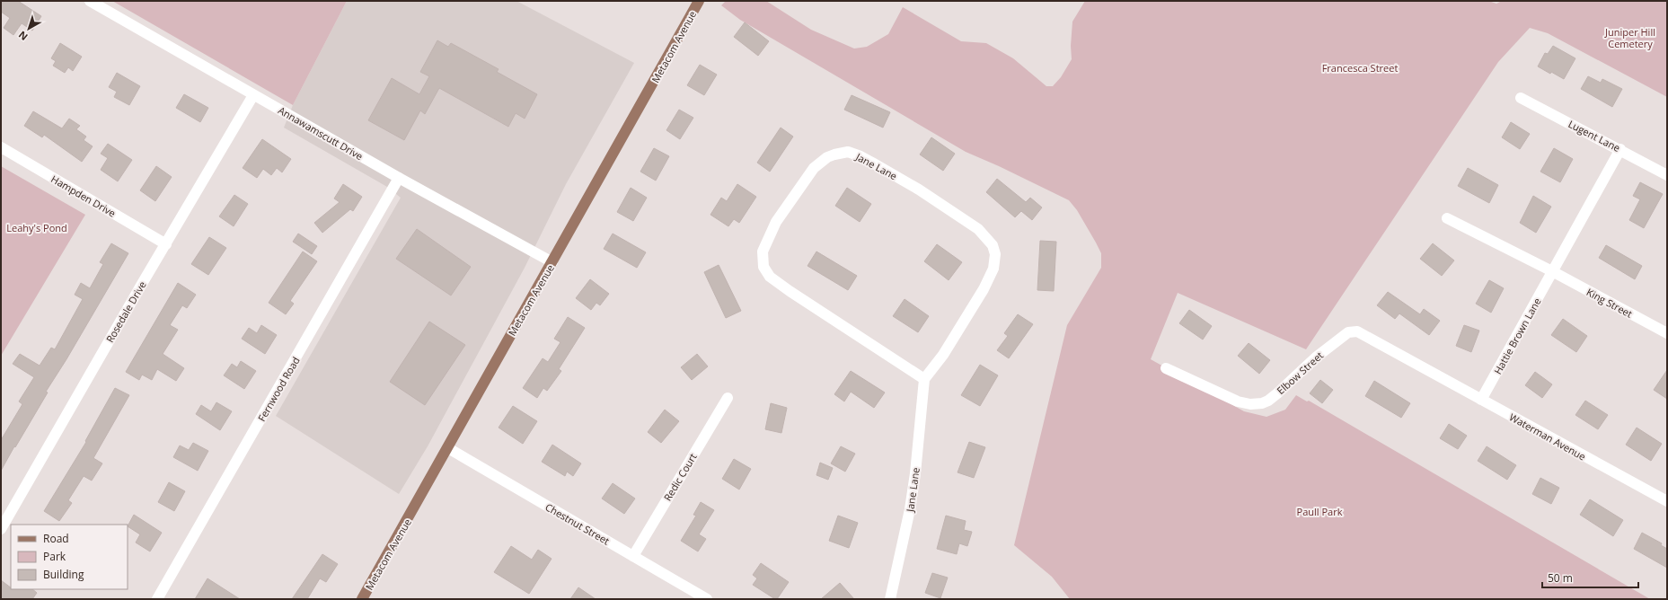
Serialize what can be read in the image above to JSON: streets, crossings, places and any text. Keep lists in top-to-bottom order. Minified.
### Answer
{"streets":{"main road":["Metacom Avenue"],"street":["Annawamscutt Drive","Lugent Lane","Jane Lane","Hampden Drive","King Street","Rosedale Drive","Hattie Brown Lane","Elbow Street","Fernwood Road","Waterman Avenue","Redic Court","Chestnut Street"]},"crossings":[["Metacom Avenue","Annawamscutt Drive"],["Metacom Avenue","Chestnut Street"],["Annawamscutt Drive","Rosedale Drive"],["Annawamscutt Drive","Fernwood Road"],["Lugent Lane","Hattie Brown Lane"],["Hampden Drive","Rosedale Drive"],["King Street","Hattie Brown Lane"],["Hattie Brown Lane","Waterman Avenue"],["Elbow Street","Waterman Avenue"],["Redic Court","Chestnut Street"]],"parks":["Juniper Hill Cemetery","Francesca Street","Leahy's Pond","Paull Park"],"legend":["Road","Park","Building"],"scale_bar":"50 m","north":"bottom left"}
